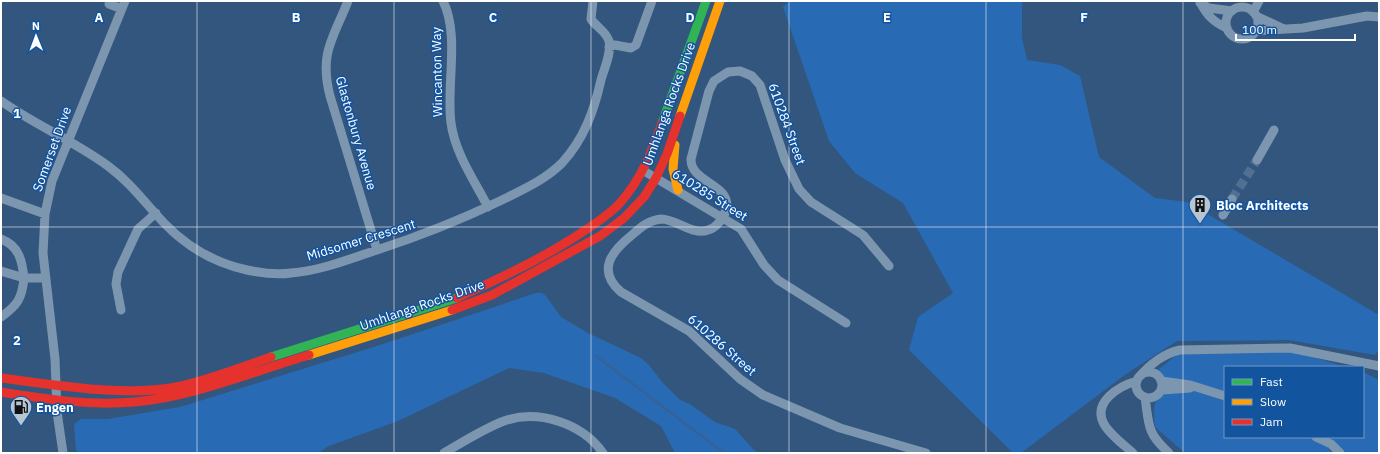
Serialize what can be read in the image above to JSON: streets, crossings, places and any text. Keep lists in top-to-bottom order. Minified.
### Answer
{"streets":{"main road":["Umhlanga Rocks Drive"],"street":["Wincanton Way","610284 Street","Glastonbury Avenue","Somerset Drive","610285 Street","Midsomer Crescent","610286 Street"]},"crossings":[["Wincanton Way","Midsomer Crescent"],["Umhlanga Rocks Drive","Somerset Drive"],["Umhlanga Rocks Drive","610285 Street"],["610284 Street","610285 Street"],["610284 Street","610286 Street"],["Glastonbury Avenue","Midsomer Crescent"],["Somerset Drive","Midsomer Crescent"],["610285 Street","610286 Street"]],"places":{"building":["Bloc Architects"],"fuel station":["Engen"]},"legend":["Fast","Slow","Jam"],"scale_bar":"100 m","north":"top","grid":{"columns":["A","B","C","D","E","F"],"rows":["1","2"]}}
